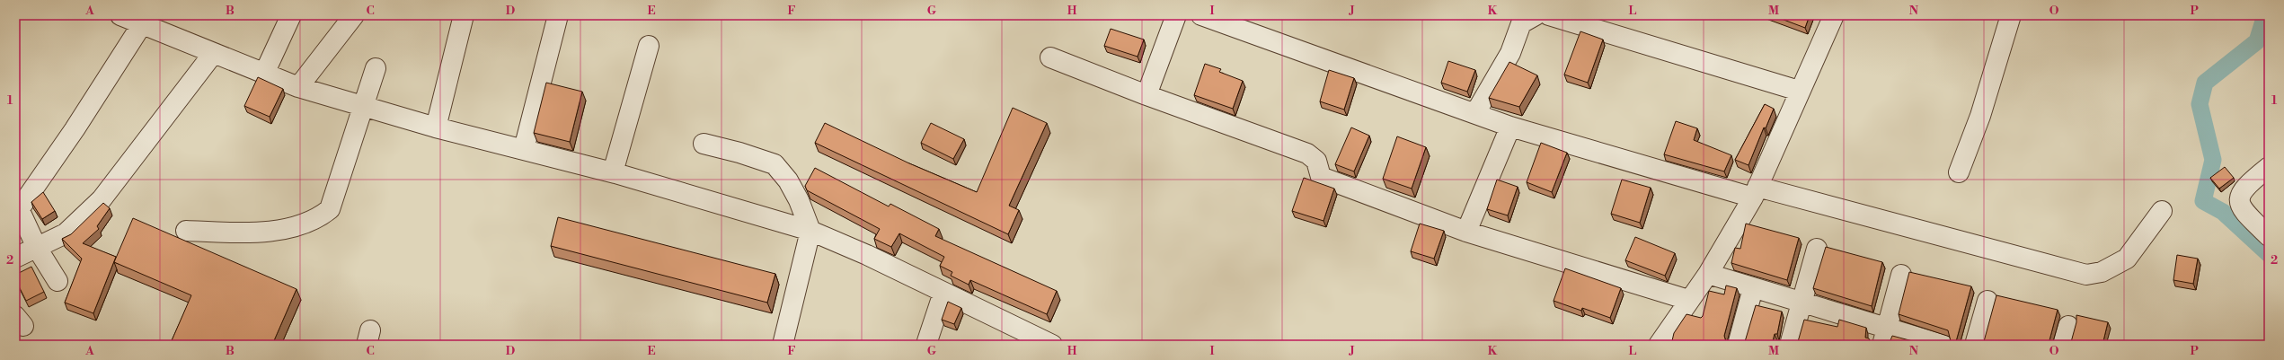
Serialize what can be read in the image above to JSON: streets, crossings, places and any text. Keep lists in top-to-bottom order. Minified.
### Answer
{"grid":{"columns":["A","B","C","D","E","F","G","H","I","J","K","L","M","N","O","P"],"rows":["1","2"]}}
